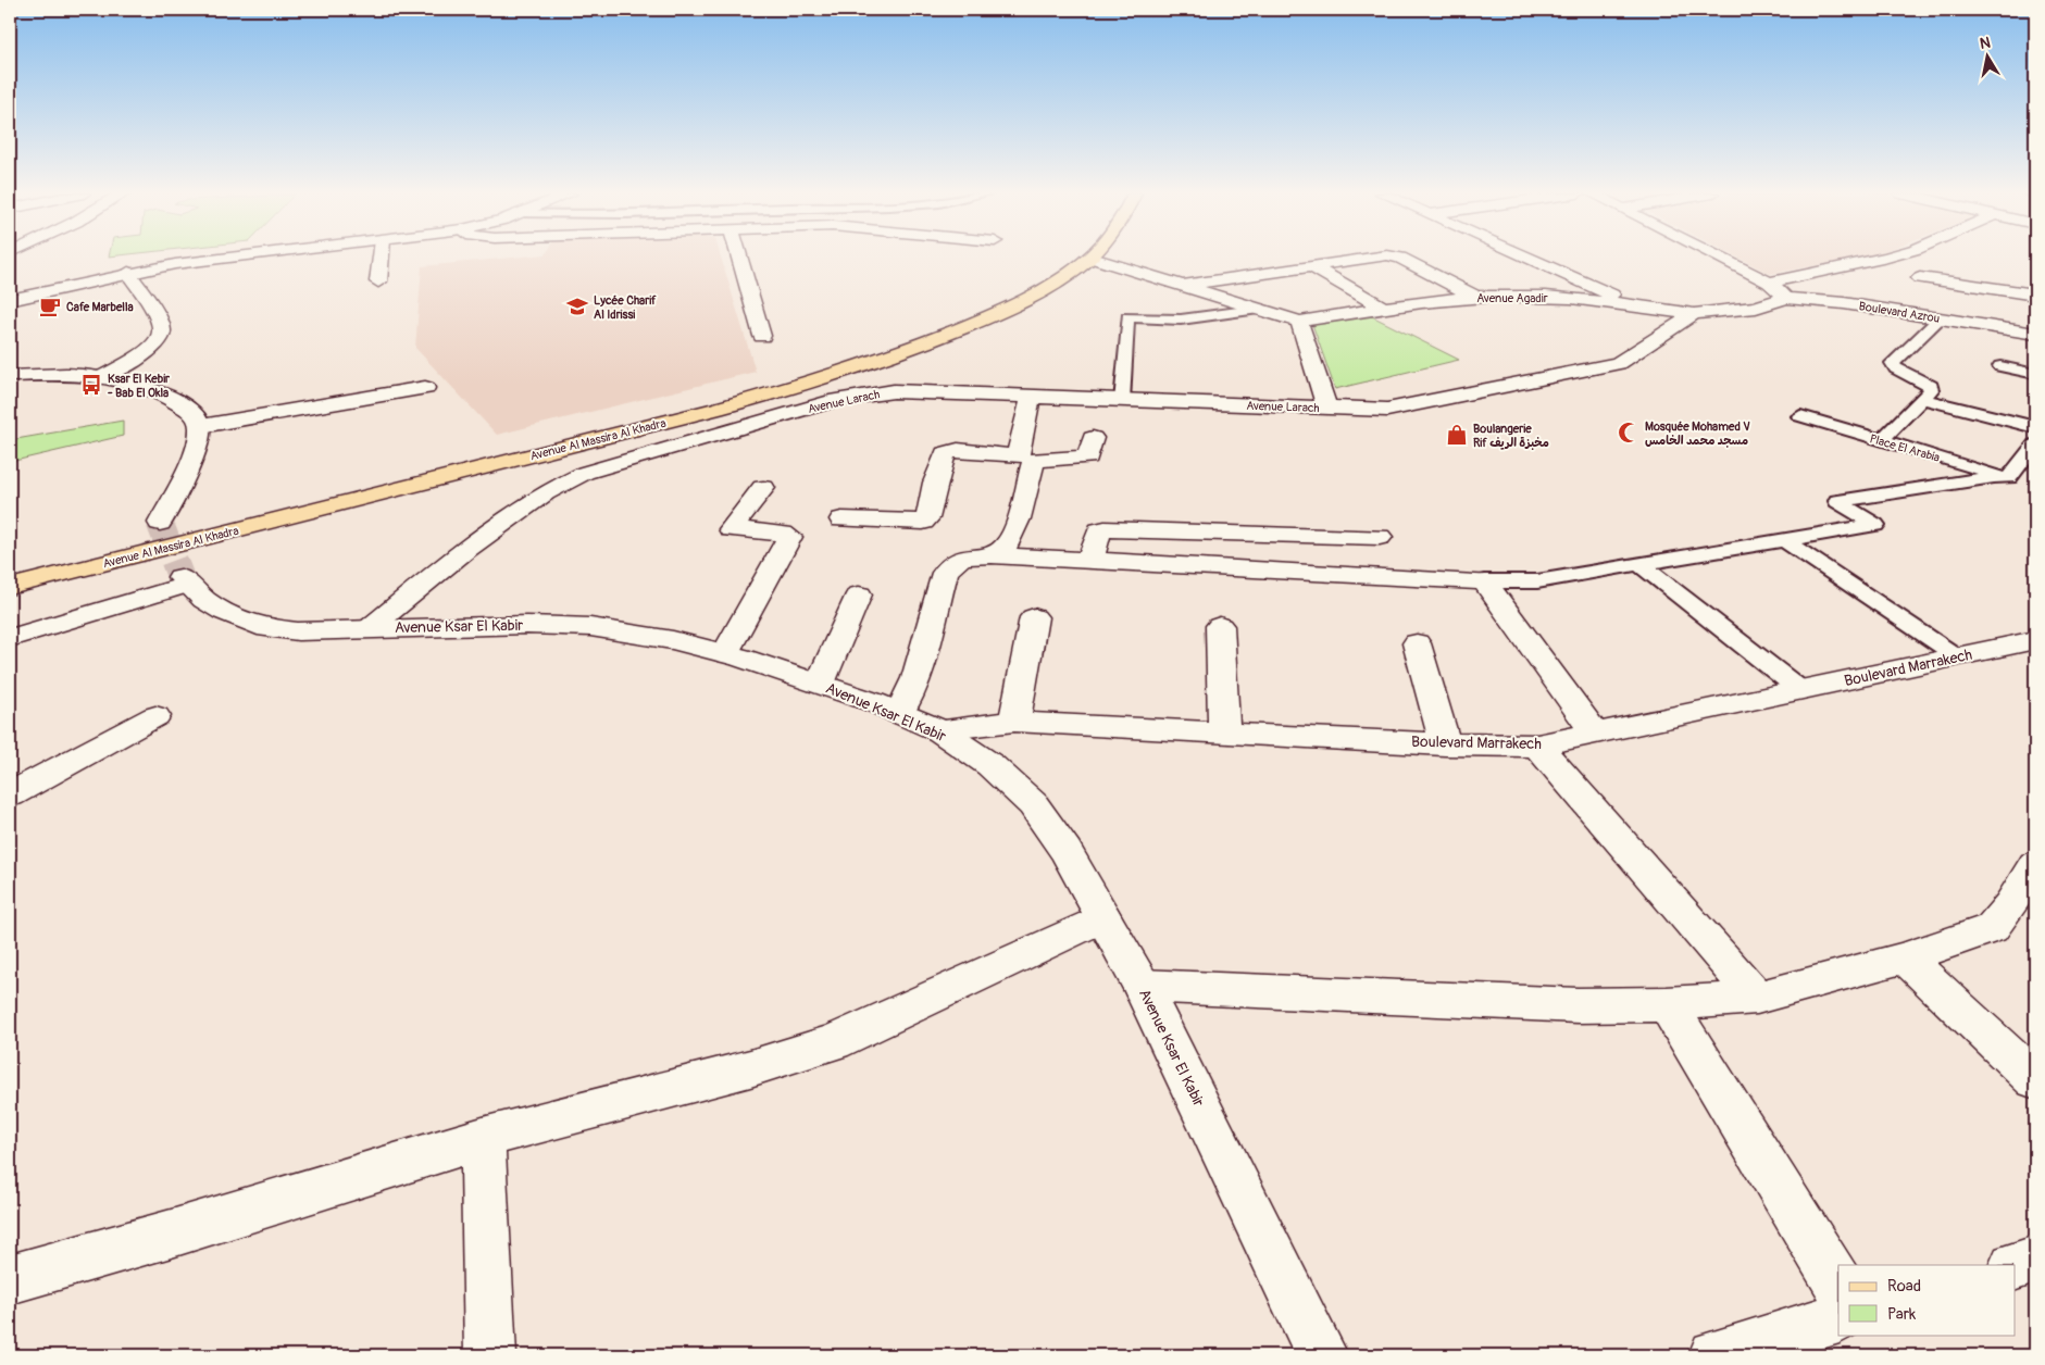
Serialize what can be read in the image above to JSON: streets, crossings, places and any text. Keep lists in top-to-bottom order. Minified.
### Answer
{"streets":{"main road":["Avenue Al Massira Al Khadra"],"street":["Avenue Agadir","Boulevard Azrou","Avenue Larach","Avenue Ksar El Kabir","Boulevard Marrakech"],"lane":["Place El Arabia"]},"crossings":[["Avenue Agadir","Avenue Larach"],["Boulevard Azrou","Avenue Larach"],["Avenue Larach","Avenue Ksar El Kabir"],["Avenue Ksar El Kabir","Boulevard Marrakech"]],"places":{"cafe":["Cafe Marbella"],"school or university":["Lycée Charif Al Idrissi"],"bus stop":["Ksar El Kebir - Bab El Okla"],"mosque":["Mosquée Mohamed V مسجد محمد الخامس"],"shop":["Boulangerie Rif مخبزة الريف"]},"legend":["Road","Park"],"north":"top"}
